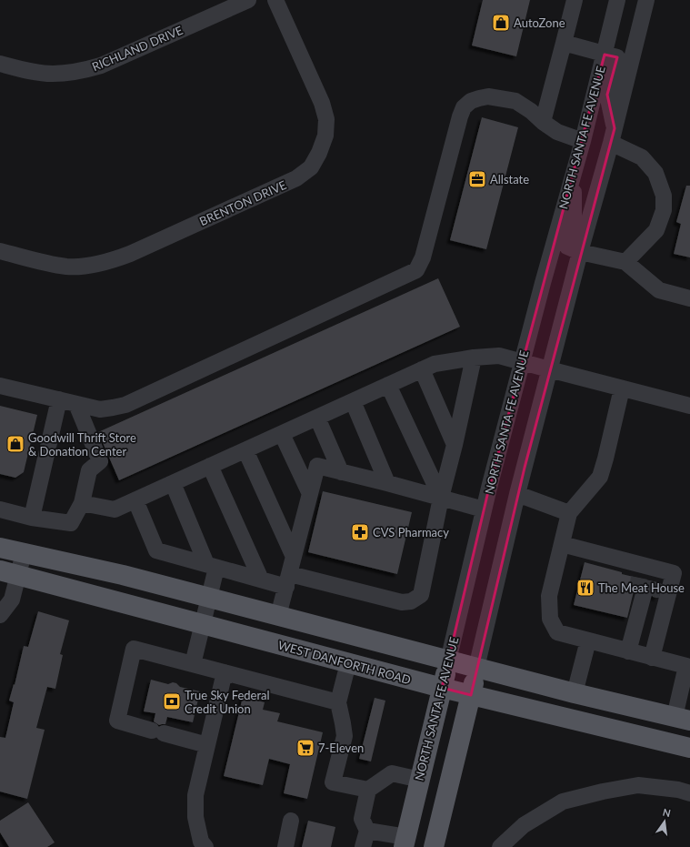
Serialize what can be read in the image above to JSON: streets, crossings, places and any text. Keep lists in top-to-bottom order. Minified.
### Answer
{"streets":{"main road":["NORTH SANTA FE AVENUE","WEST DANFORTH ROAD"],"street":["RICHLAND DRIVE","BRENTON DRIVE"]},"crossings":[["NORTH SANTA FE AVENUE","WEST DANFORTH ROAD"]],"places":{"shop":["AutoZone","Goodwill Thrift Store & Donation Center"],"office":["Allstate"],"pharmacy":["CVS Pharmacy"],"restaurant":["The Meat House"],"bank":["True Sky Federal Credit Union"],"supermarket":["7-Eleven"]},"north":"top"}
